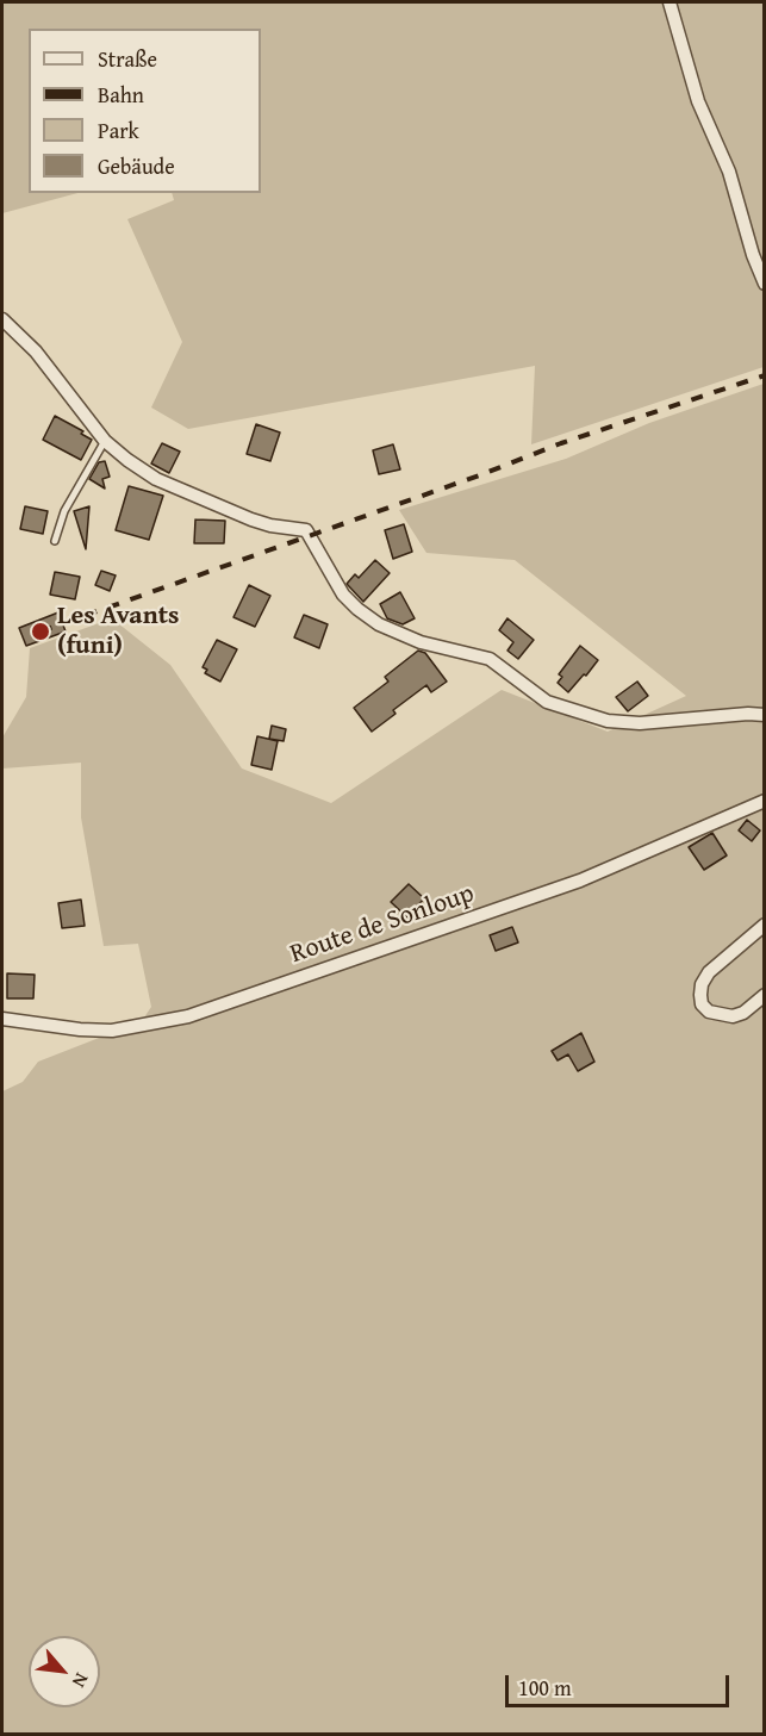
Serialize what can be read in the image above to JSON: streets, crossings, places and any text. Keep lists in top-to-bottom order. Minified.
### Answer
{"streets":{"street":["Route de Sonloup"]},"places":["Les Avants (funi)"],"legend":["Straße","Bahn","Park","Gebäude"],"scale_bar":"100 m","north":"bottom right"}
